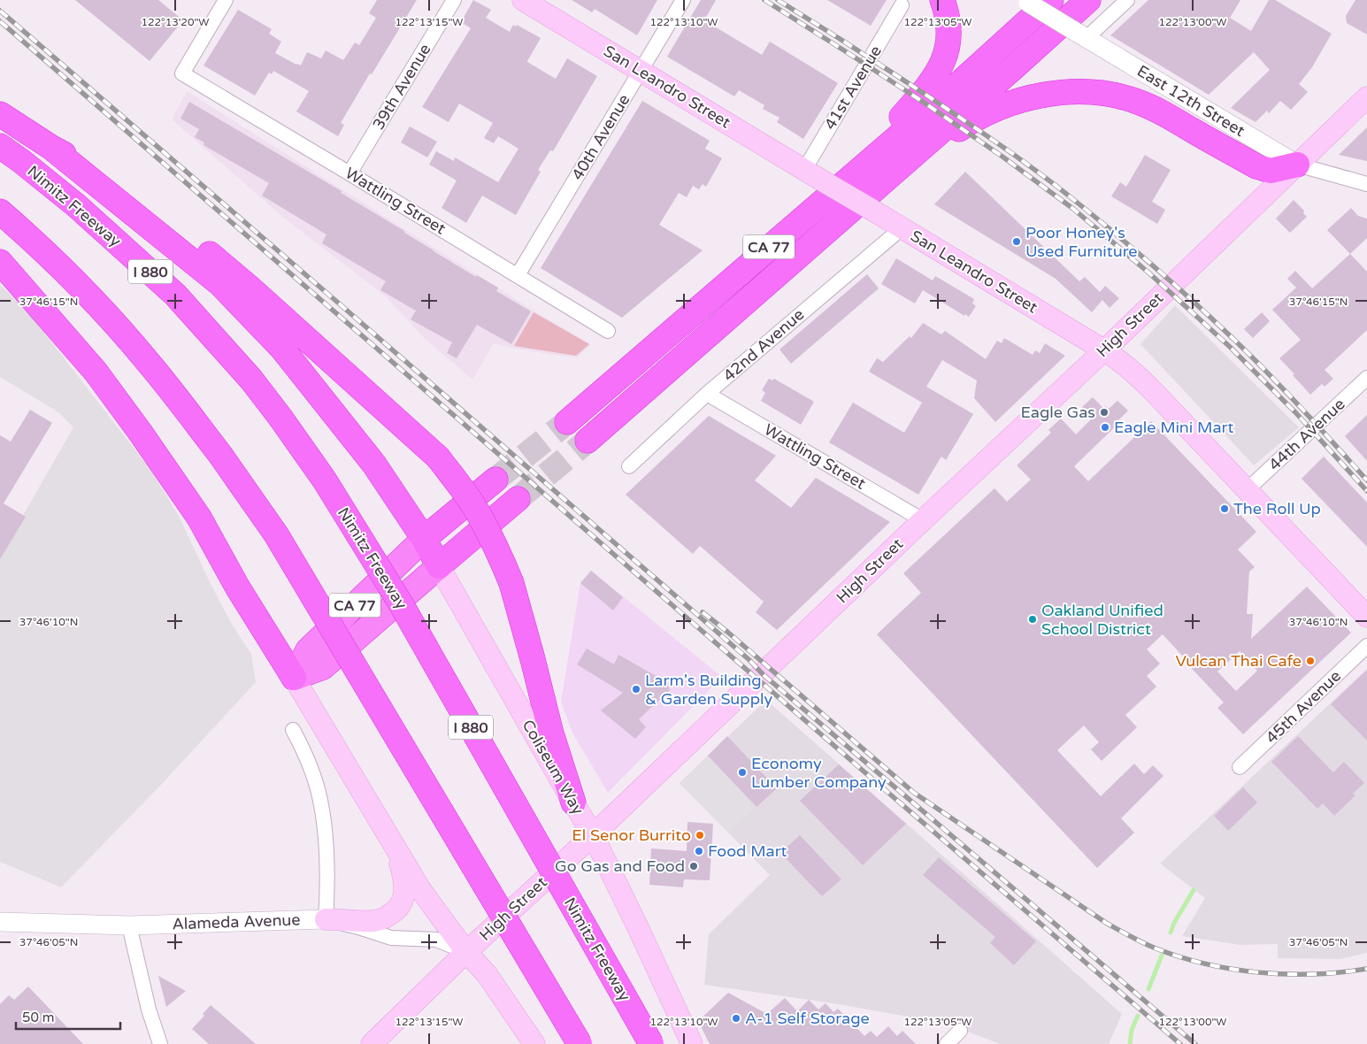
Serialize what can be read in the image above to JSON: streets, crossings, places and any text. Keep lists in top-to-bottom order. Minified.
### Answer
{"streets":{"highway":["Nimitz Freeway","CA 77","I 880"],"main road":["San Leandro Street","High Street","Coliseum Way"],"street":["39th Avenue","41st Avenue","East 12th Street","40th Avenue","Wattling Street","42nd Avenue","44th Avenue","45th Avenue","Alameda Avenue"]},"crossings":[["39th Avenue","Wattling Street"],["San Leandro Street","41st Avenue"],["San Leandro Street","40th Avenue"],["San Leandro Street","High Street"],["San Leandro Street","42nd Avenue"],["San Leandro Street","44th Avenue"],["East 12th Street","CA 77"],["East 12th Street","High Street"],["40th Avenue","Wattling Street"],["Wattling Street","High Street"],["Wattling Street","42nd Avenue"],["CA 77","Coliseum Way"],["High Street","Coliseum Way"],["High Street","Alameda Avenue"]],"places":["Poor Honey's Used Furniture","Eagle Gas","Eagle Mini Mart","The Roll Up","Oakland Unified School District","Vulcan Thai Cafe","Larm's Building & Garden Supply","Economy Lumber Company","El Senor Burrito","Food Mart","Go Gas and Food","A-1 Self Storage"],"scale_bar":"50 m","coordinates":["122°13'20\"W","122°13'15\"W","122°13'10\"W","122°13'05\"W","122°13'00\"W","37°46'15\"N","37°46'10\"N","37°46'05\"N"]}
